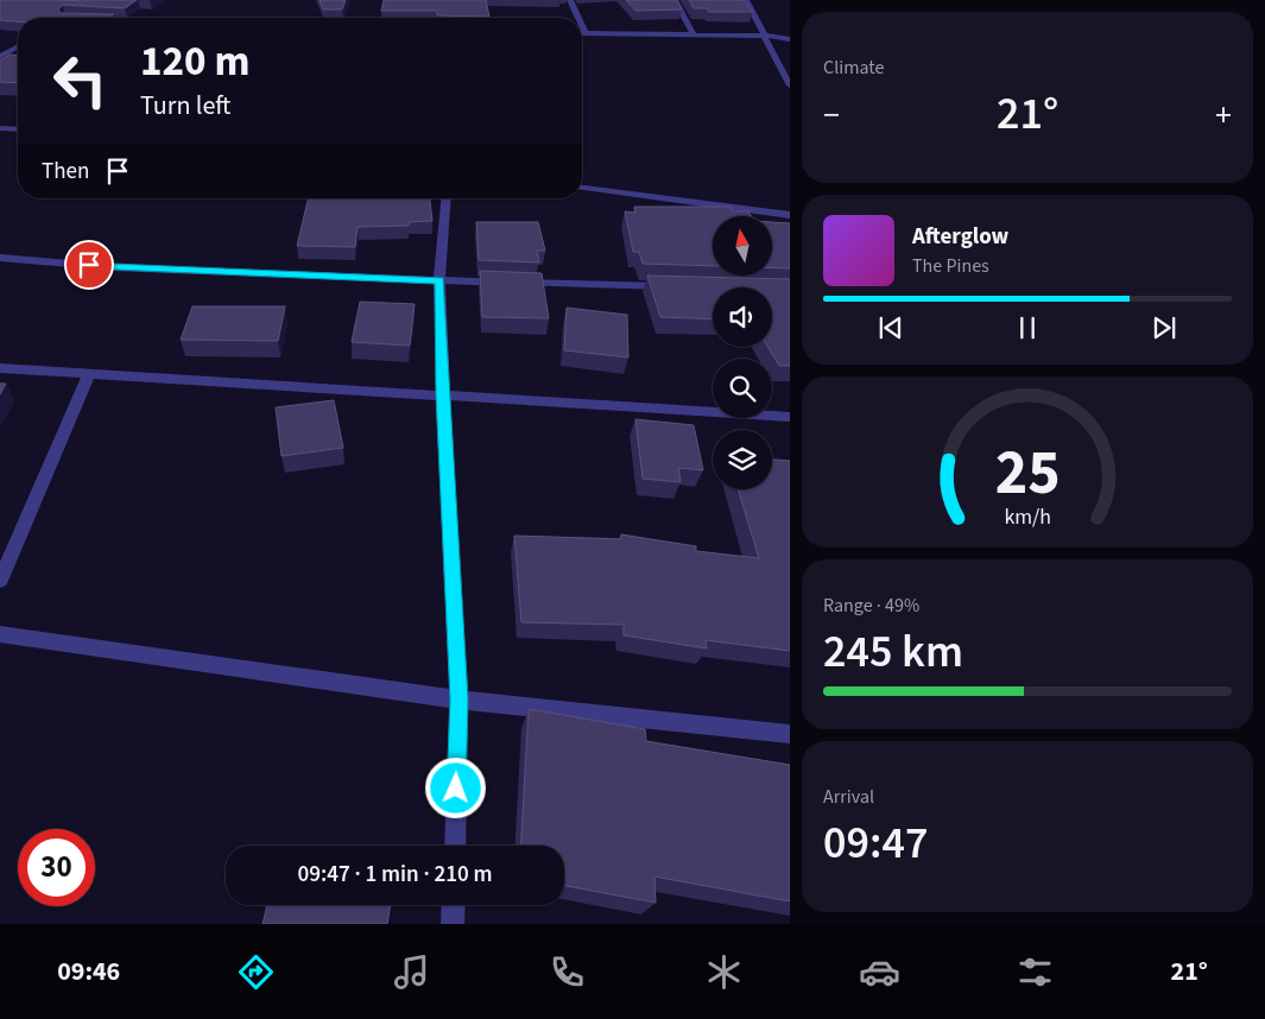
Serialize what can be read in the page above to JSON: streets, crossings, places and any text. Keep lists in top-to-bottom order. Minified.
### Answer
{"north":"top","page":{"tile":["Climate",["Range · 49%","245 km"],["Arrival","09:47"]],"turn":["120 m","Turn left"],"heat":["−","21°","+"],"then":"Then","song":["Afterglow","The Pines"],"limit":"30","trip":"09:47 · 1 min · 210 m","tabs":["09:46","21°"],"gauge":["25","km/h"]}}
